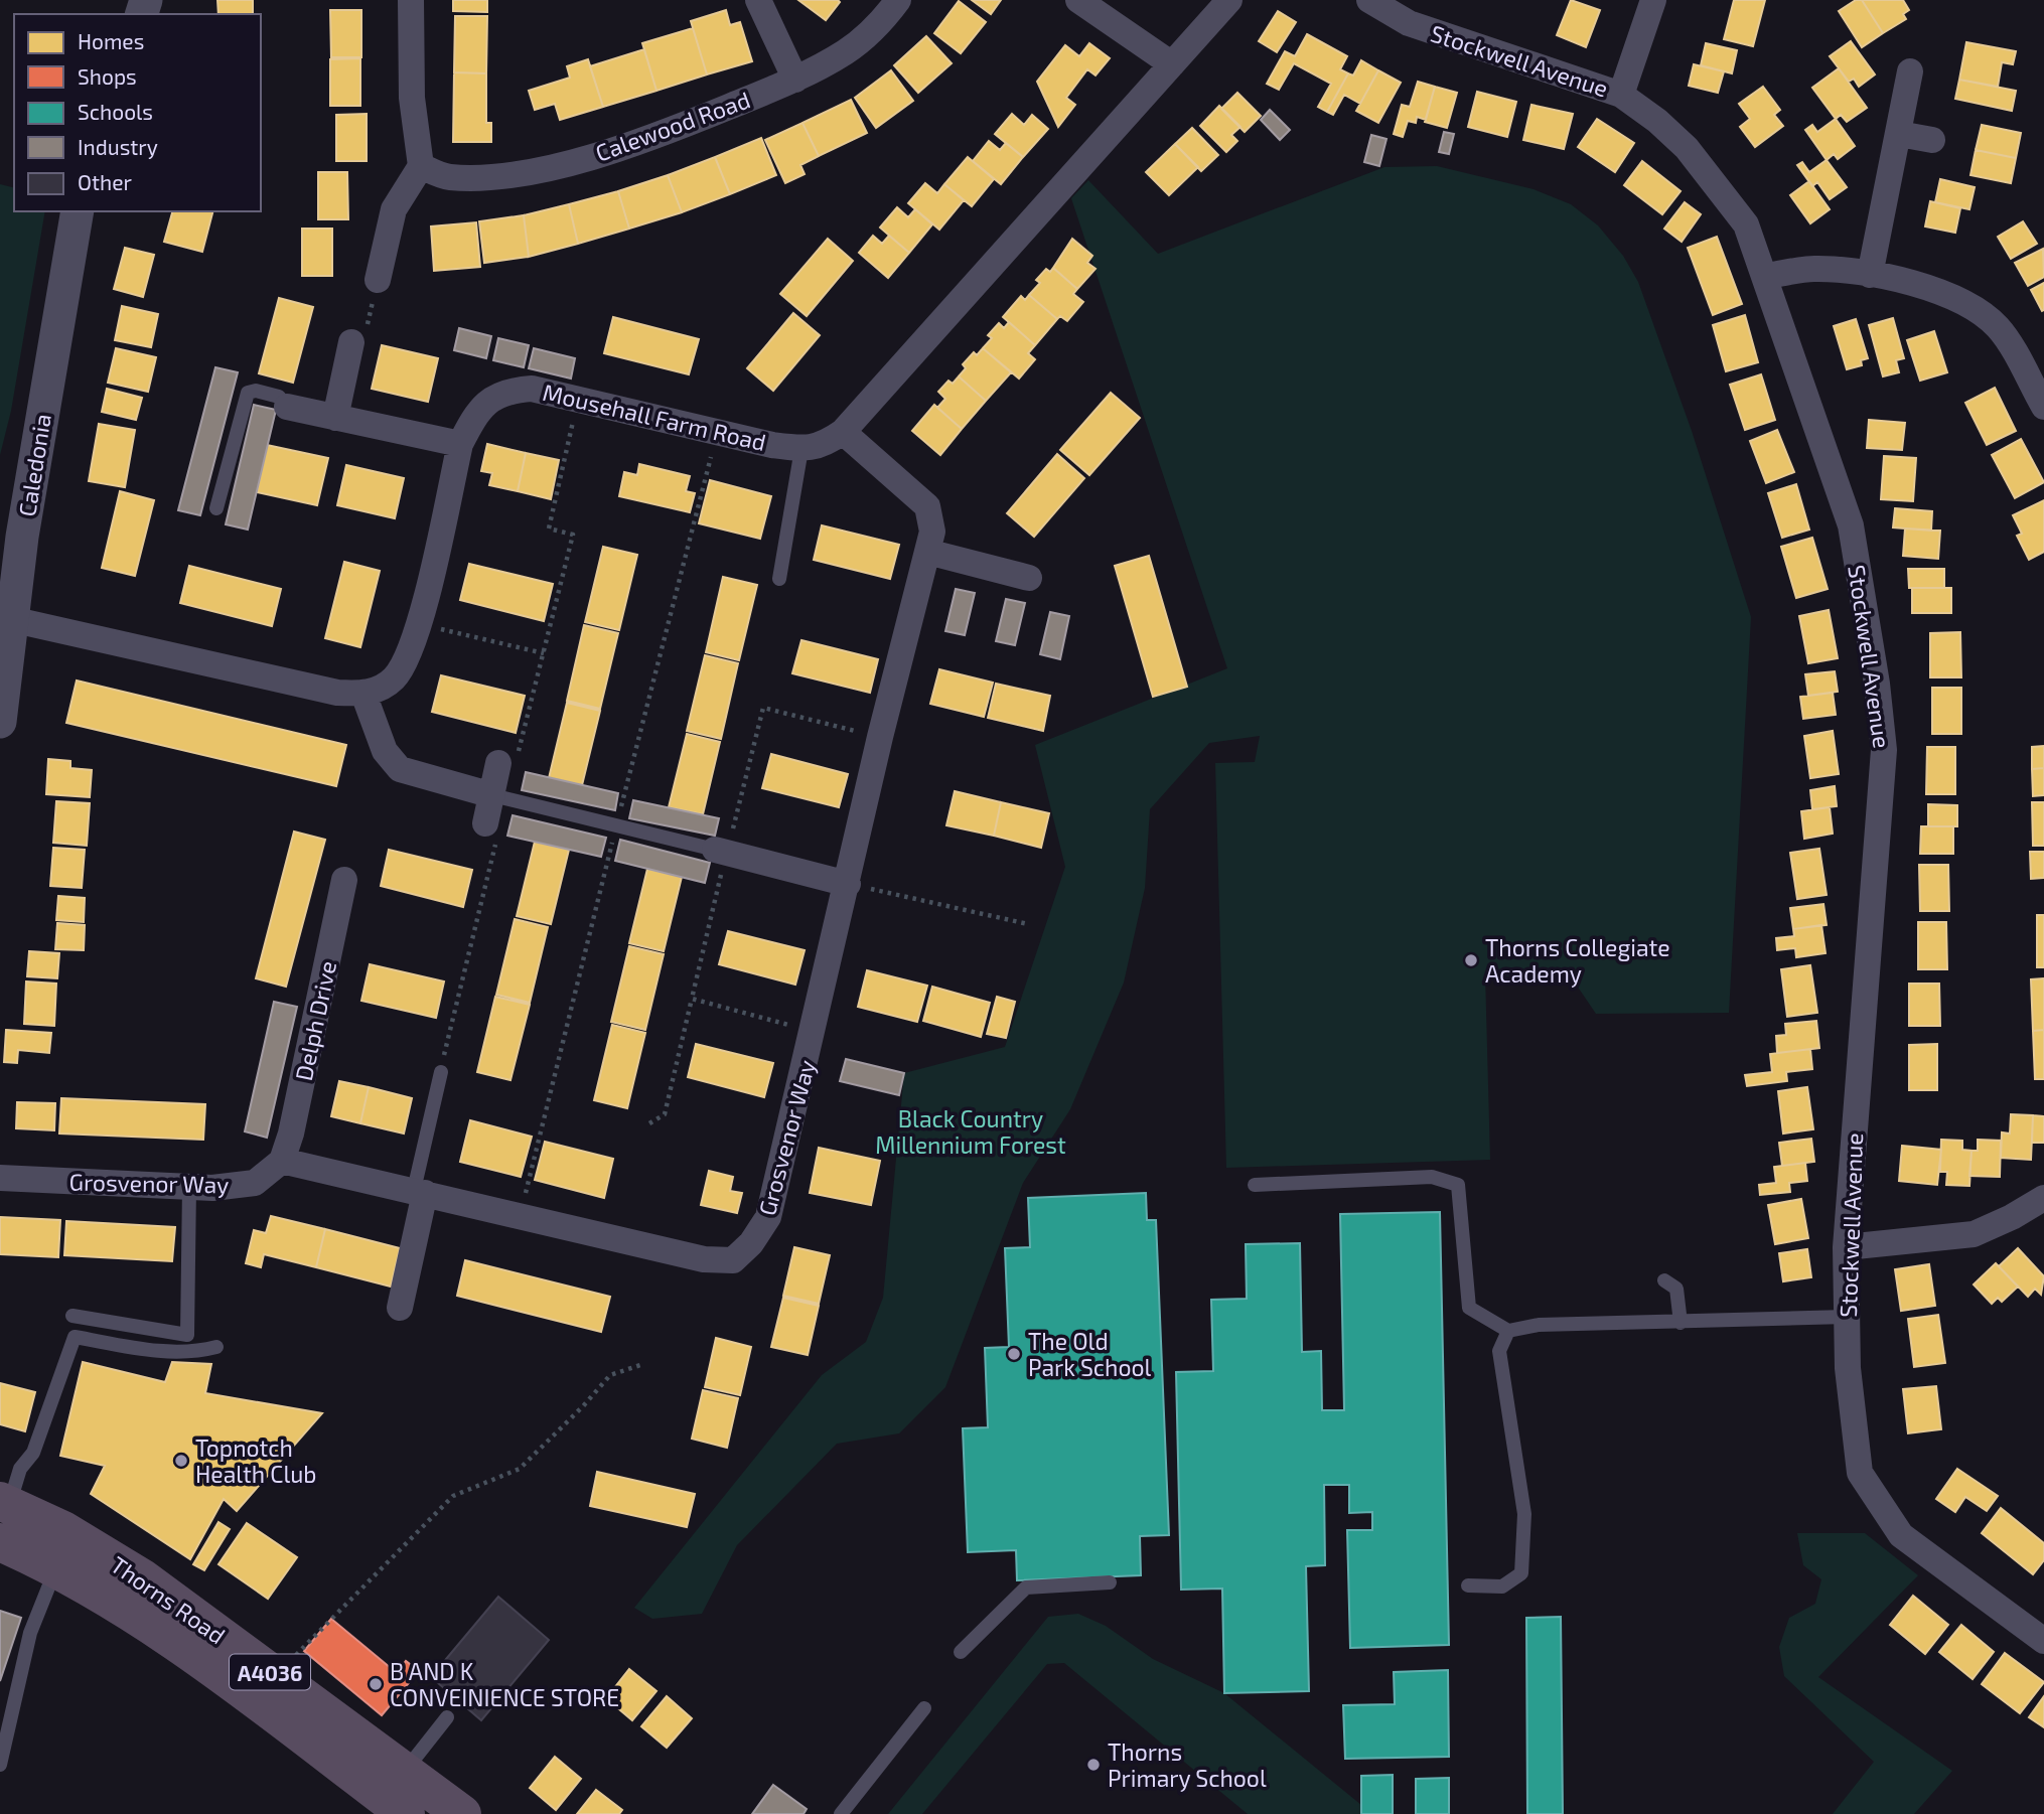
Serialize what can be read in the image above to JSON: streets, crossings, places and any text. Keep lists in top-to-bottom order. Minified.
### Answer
{"streets":{"highway":["Thorns Road","A4036"],"street":["Stockwell Avenue","Calewood Road","Mousehall Farm Road","Caledonia","Delph Drive","Grosvenor Way"]},"crossings":[["Mousehall Farm Road","Grosvenor Way"],["Delph Drive","Grosvenor Way"]],"parks":["Black Country Millennium Forest"],"places":["Thorns Collegiate Academy","The Old Park School","Topnotch Health Club","B AND K CONVEINIENCE STORE","Thorns Primary School"],"legend":["Homes","Shops","Schools","Industry","Other"]}
